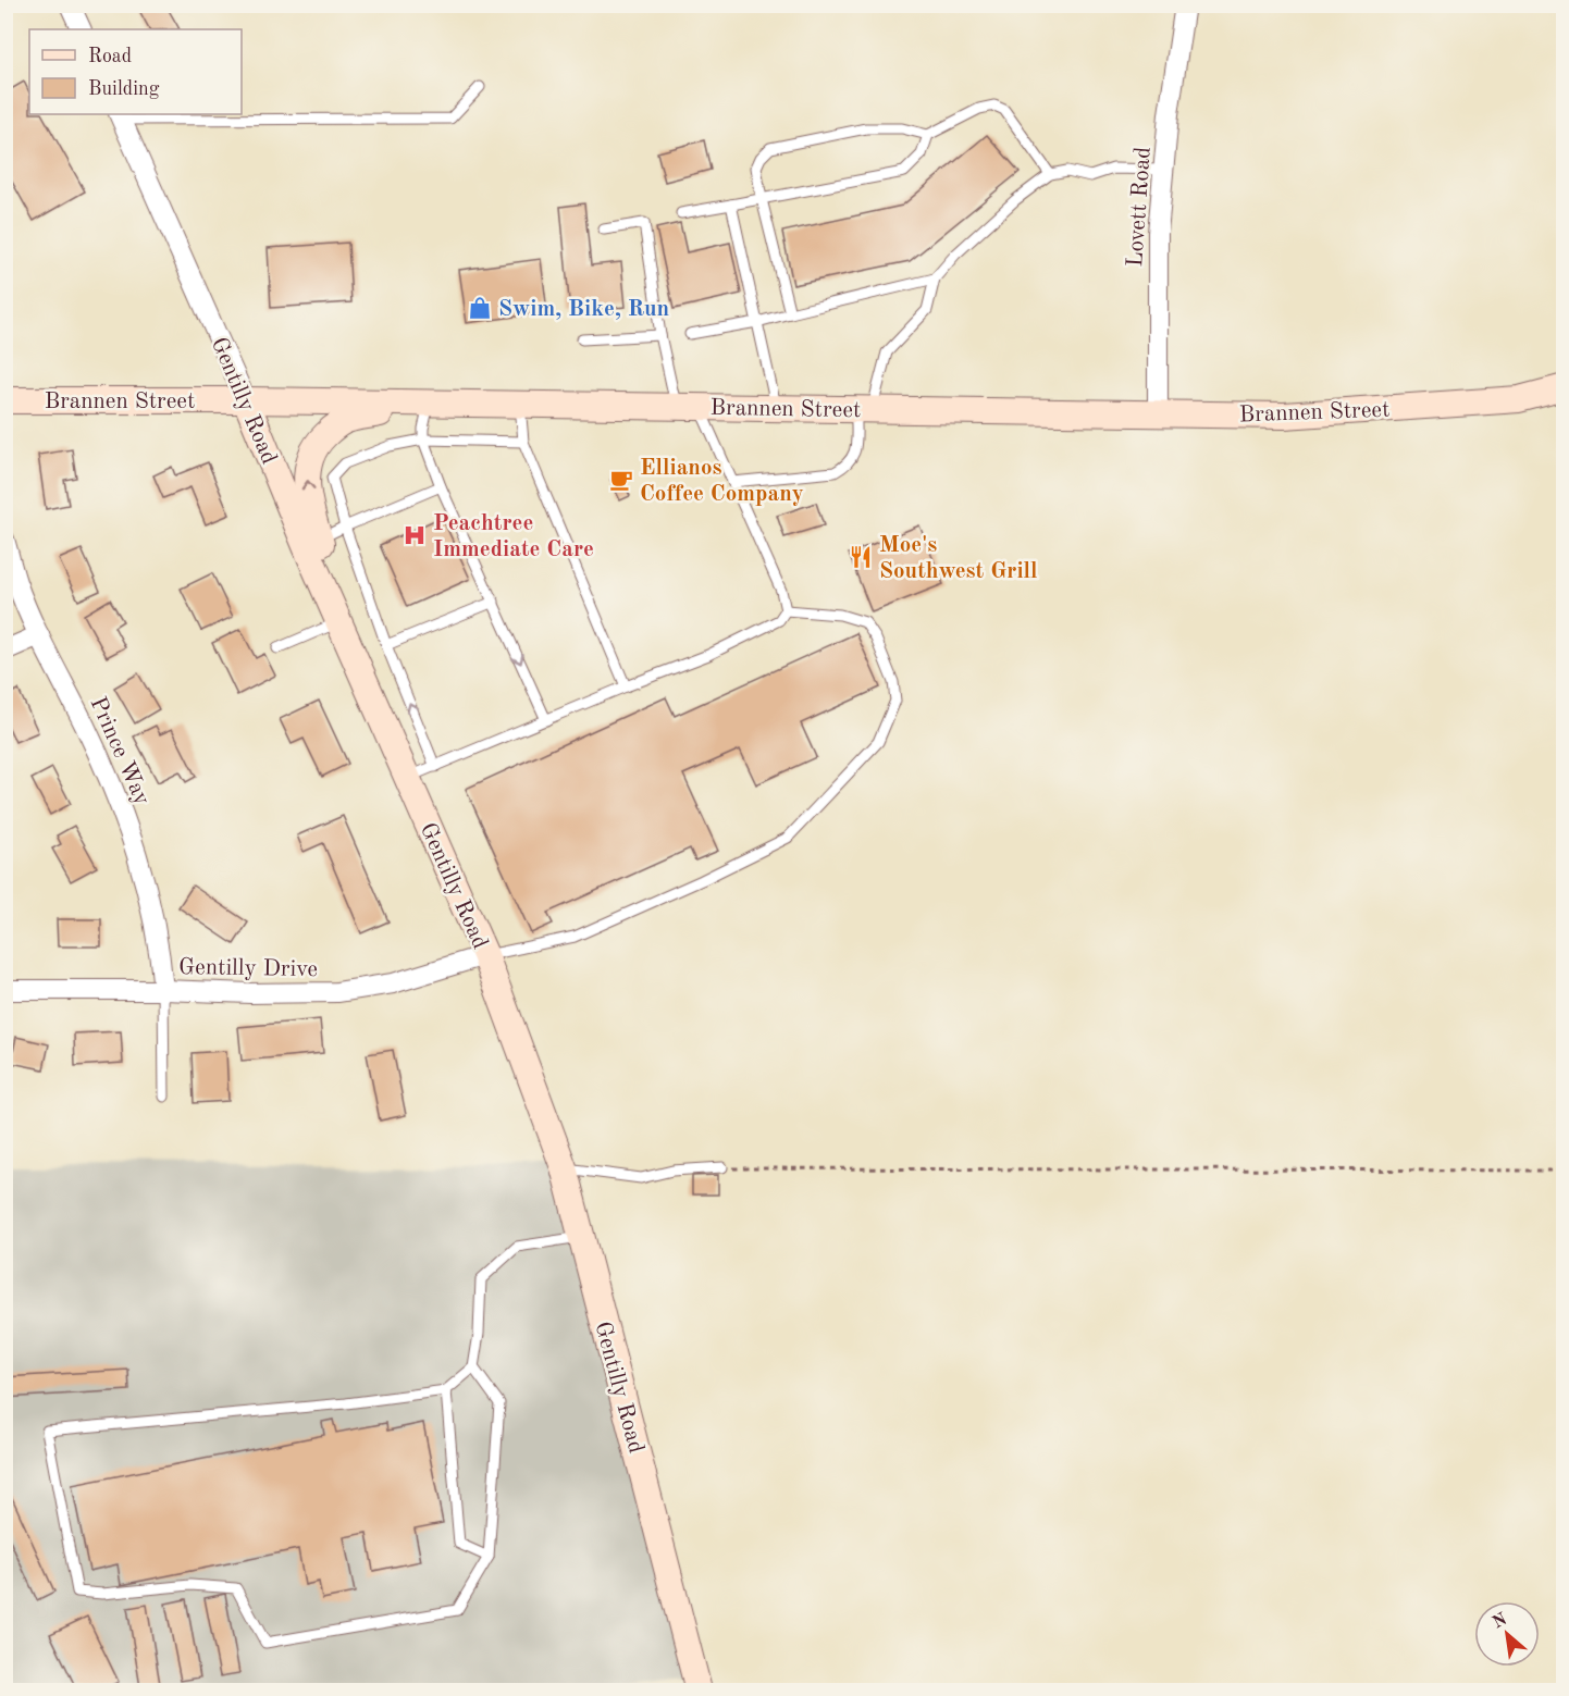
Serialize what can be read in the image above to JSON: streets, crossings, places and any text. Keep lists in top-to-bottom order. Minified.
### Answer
{"streets":{"street":["Lovett Road","Brannen Street","Gentilly Road","Prince Way","Gentilly Drive"]},"crossings":[["Lovett Road","Brannen Street"],["Brannen Street","Gentilly Road"],["Gentilly Road","Gentilly Drive"],["Prince Way","Gentilly Drive"]],"places":{"shop":["Swim, Bike, Run"],"cafe":["Ellianos Coffee Company"],"hospital":["Peachtree Immediate Care"],"restaurant":["Moe's Southwest Grill"]},"legend":["Road","Building"],"north":"top left"}
